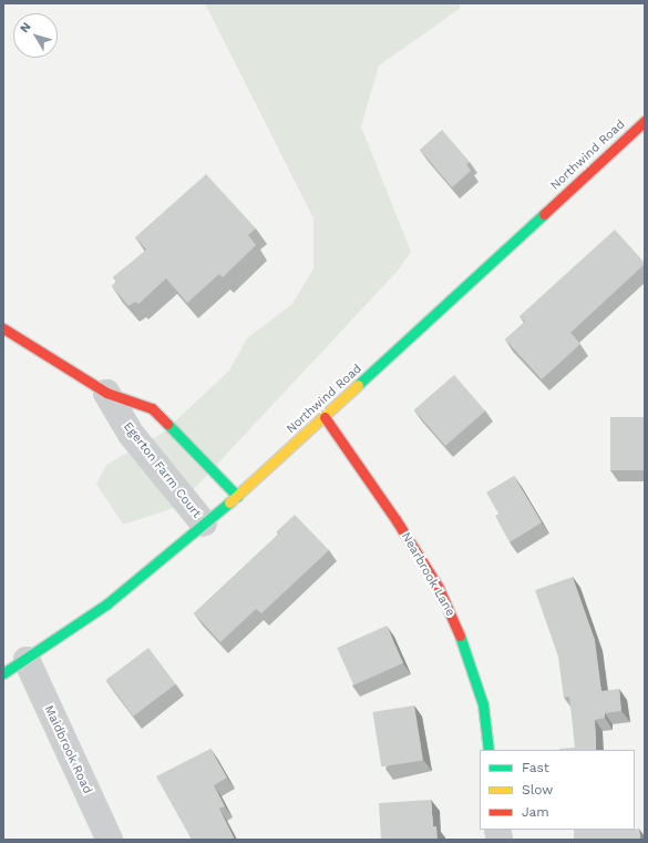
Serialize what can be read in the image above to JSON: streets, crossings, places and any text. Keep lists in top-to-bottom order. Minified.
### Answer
{"streets":{"street":["Northwind Road","Egerton Farm Court","Nearbrook Lane","Maidbrook Road"]},"crossings":[["Northwind Road","Egerton Farm Court"],["Northwind Road","Nearbrook Lane"],["Northwind Road","Maidbrook Road"]],"legend":["Fast","Slow","Jam"],"north":"top left"}
